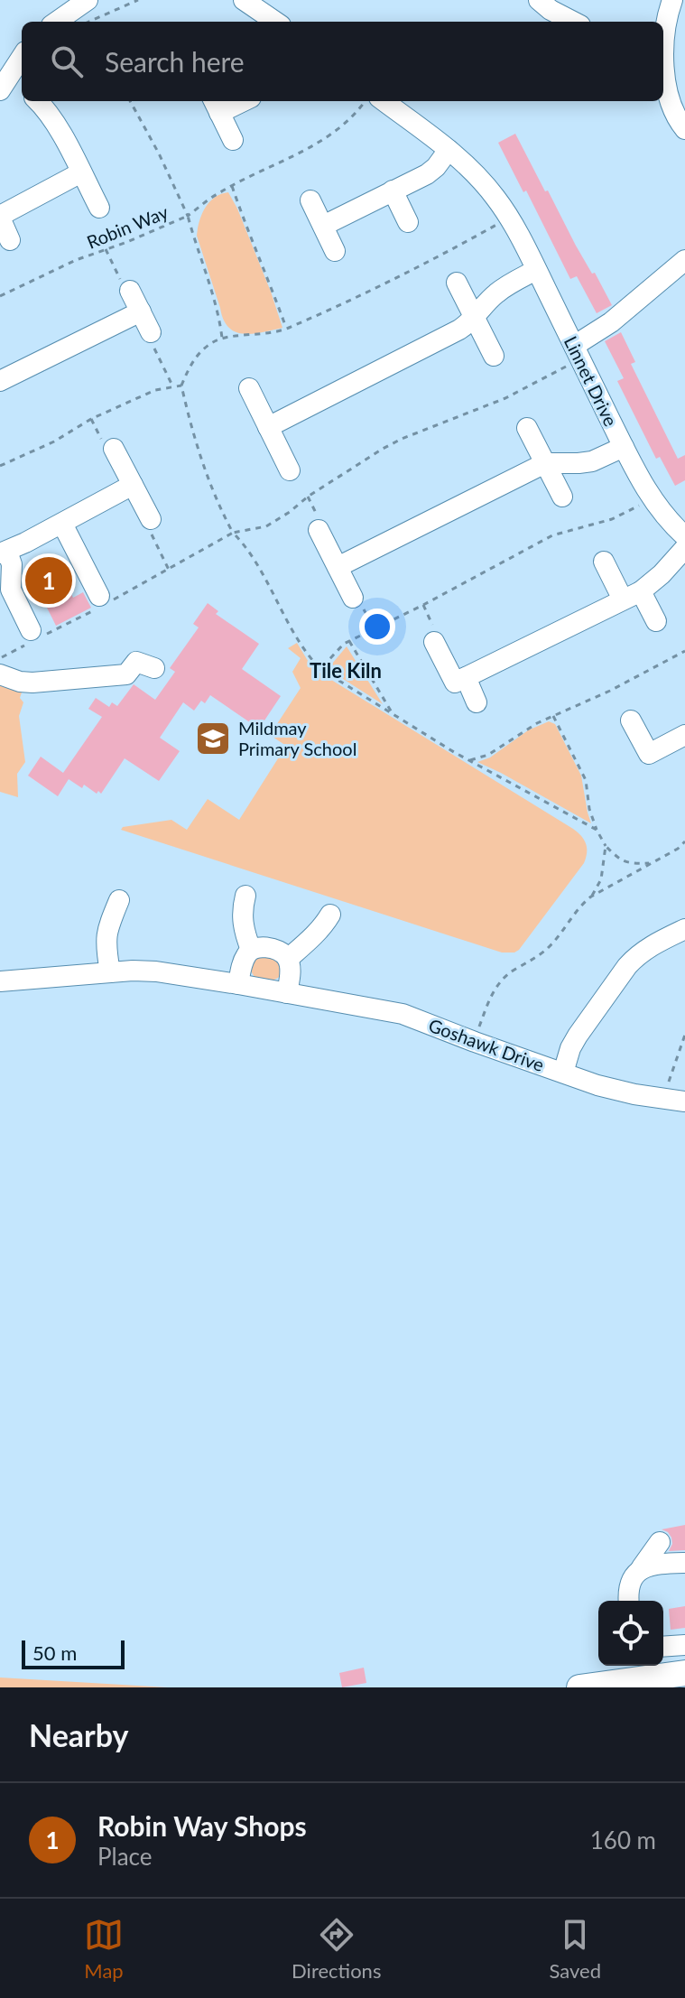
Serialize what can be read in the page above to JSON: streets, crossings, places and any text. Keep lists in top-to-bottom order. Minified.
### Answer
{"streets":{"street":["Linnet Drive","Goshawk Drive"],"path":["Robin Way"]},"districts":["Tile Kiln"],"places":{"school or university":["Mildmay Primary School"]},"scale_bar":"50 m","page":{"search":"Search here","pins":"1","scale":"50 m","heading":"Nearby","list":[{"mark":"1","name":"Robin Way Shops","note":"Place","value":"160 m"}],"nav":["Map","Directions","Saved"]}}
